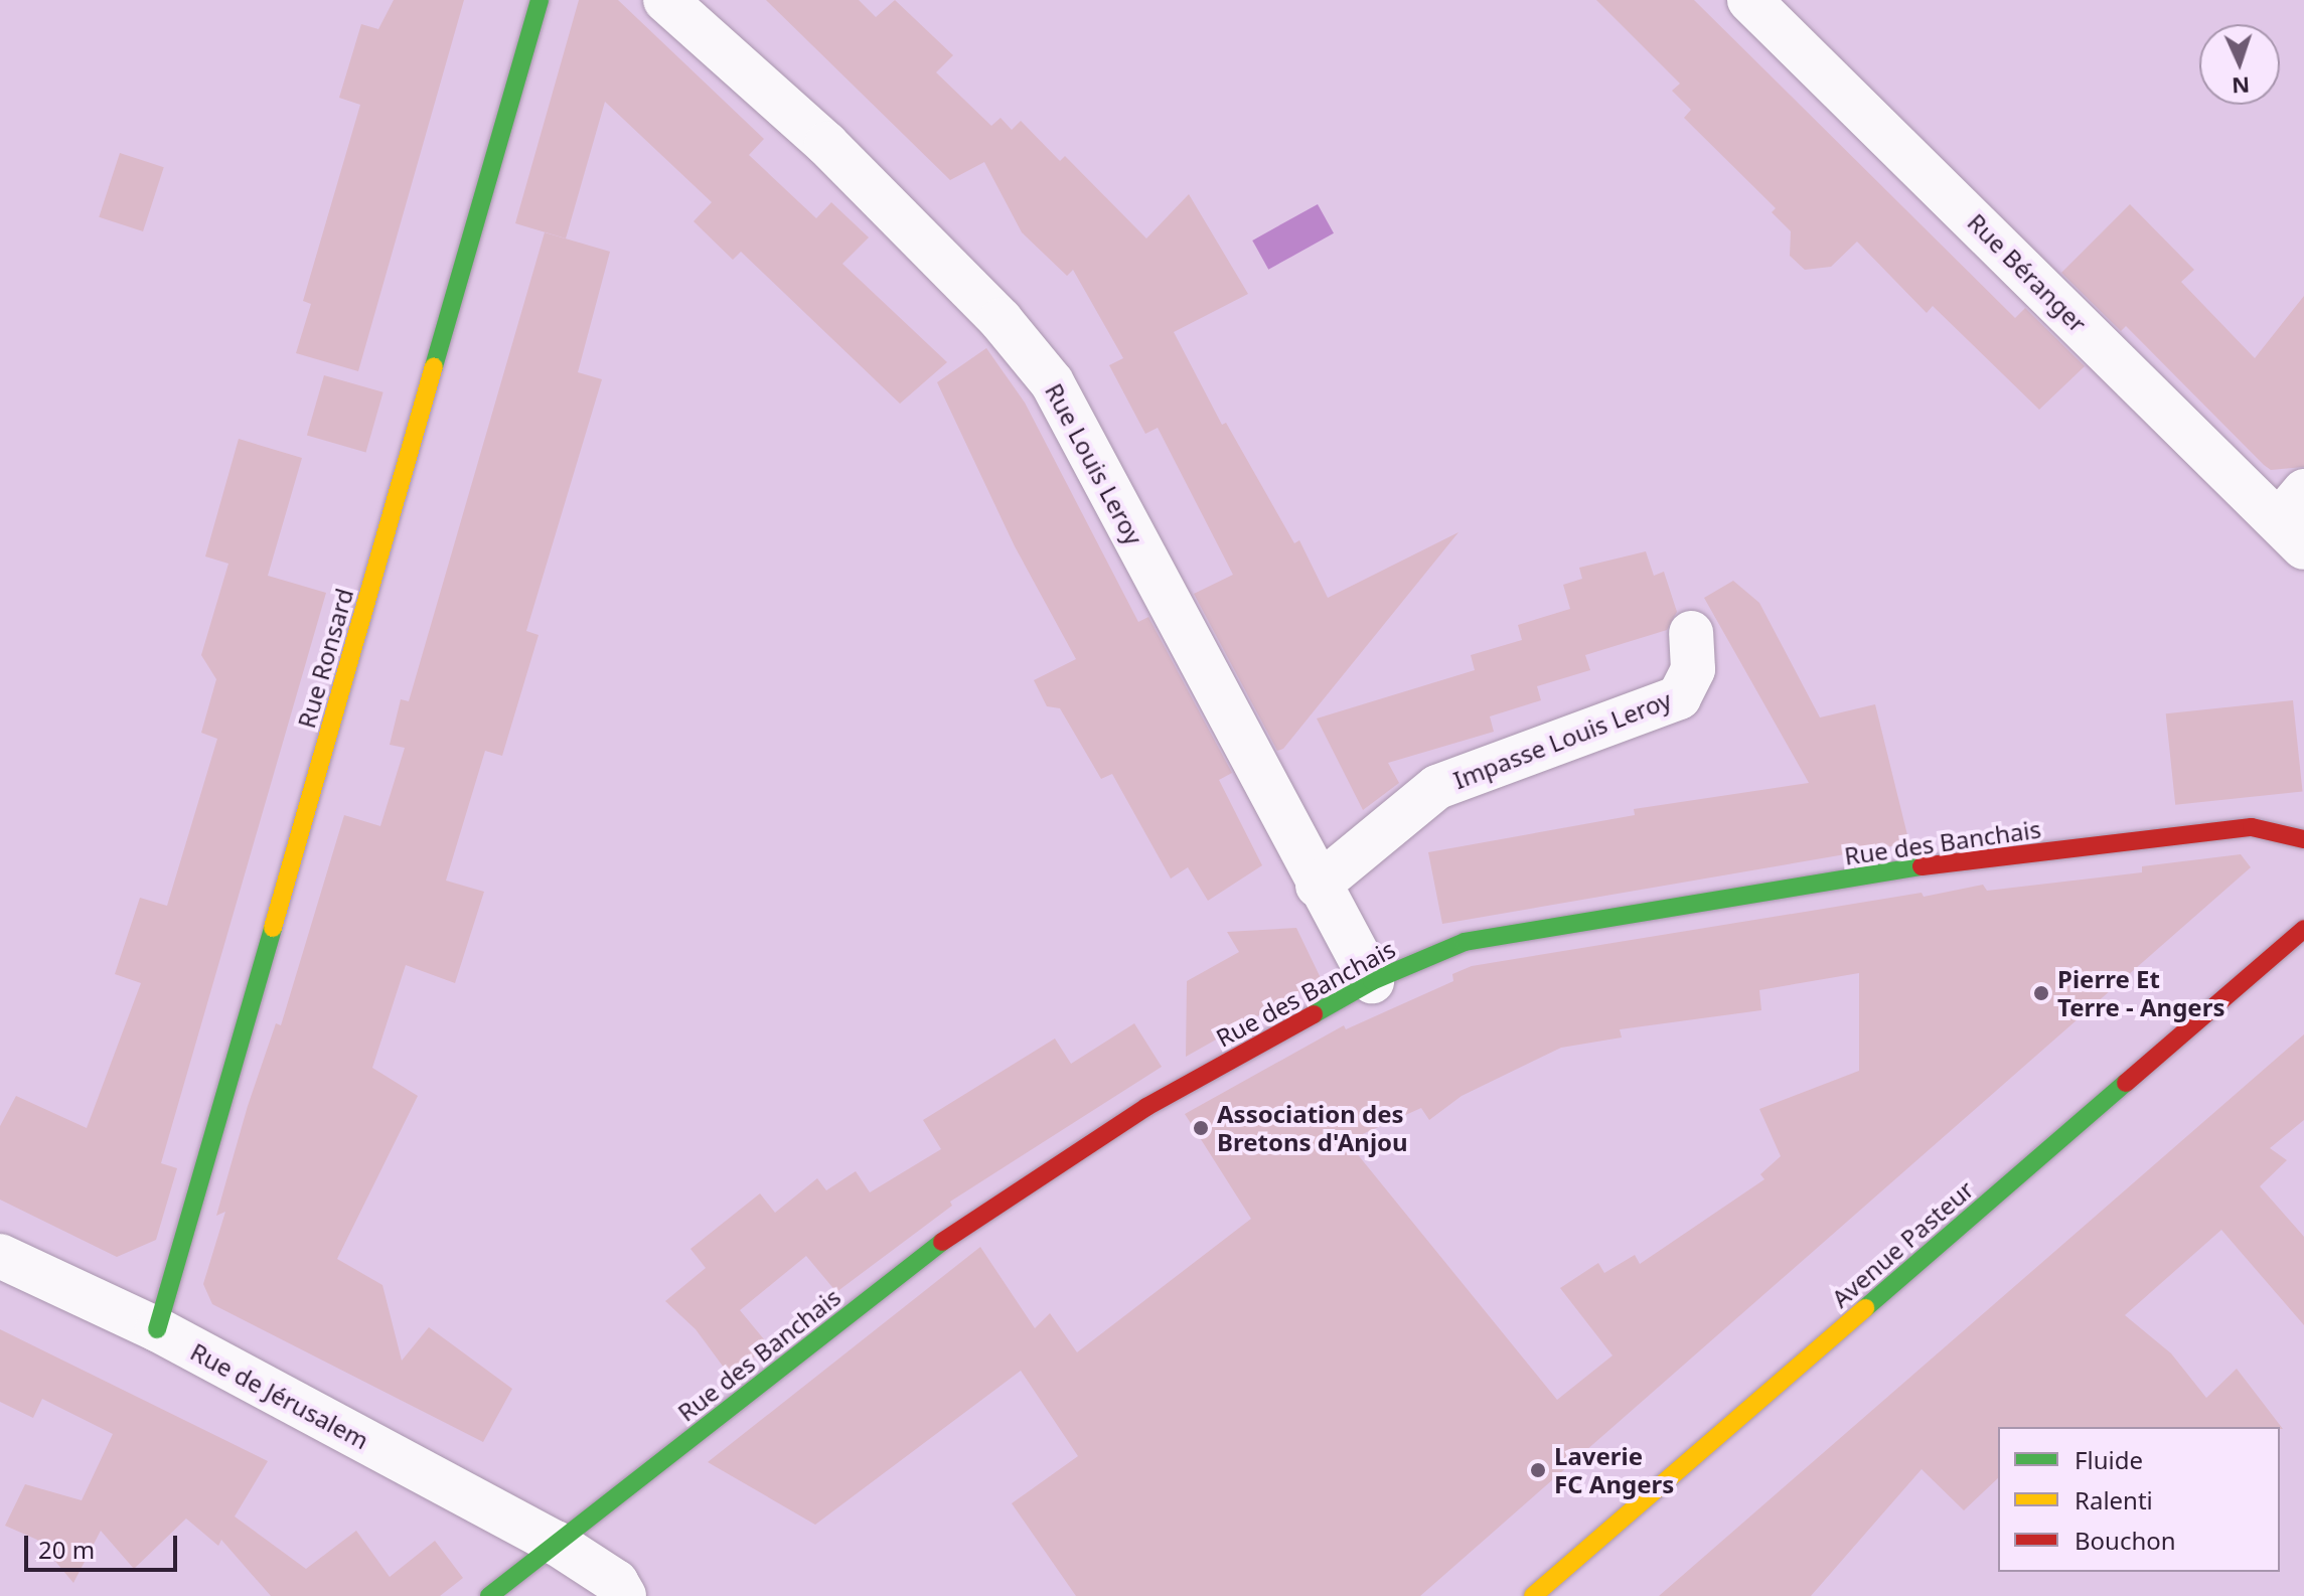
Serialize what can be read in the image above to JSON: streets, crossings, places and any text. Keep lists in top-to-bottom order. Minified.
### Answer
{"streets":{"street":["Rue Béranger","Rue Louis Leroy","Rue Ronsard","Impasse Louis Leroy","Rue des Banchais","Avenue Pasteur","Rue de Jérusalem"]},"crossings":[["Rue Louis Leroy","Impasse Louis Leroy"],["Rue Louis Leroy","Rue des Banchais"],["Rue Ronsard","Rue de Jérusalem"],["Rue des Banchais","Rue de Jérusalem"]],"places":["Pierre Et Terre - Angers","Association des Bretons d'Anjou","Laverie FC Angers"],"legend":["Fluide","Ralenti","Bouchon"],"scale_bar":"20 m","north":"bottom"}
